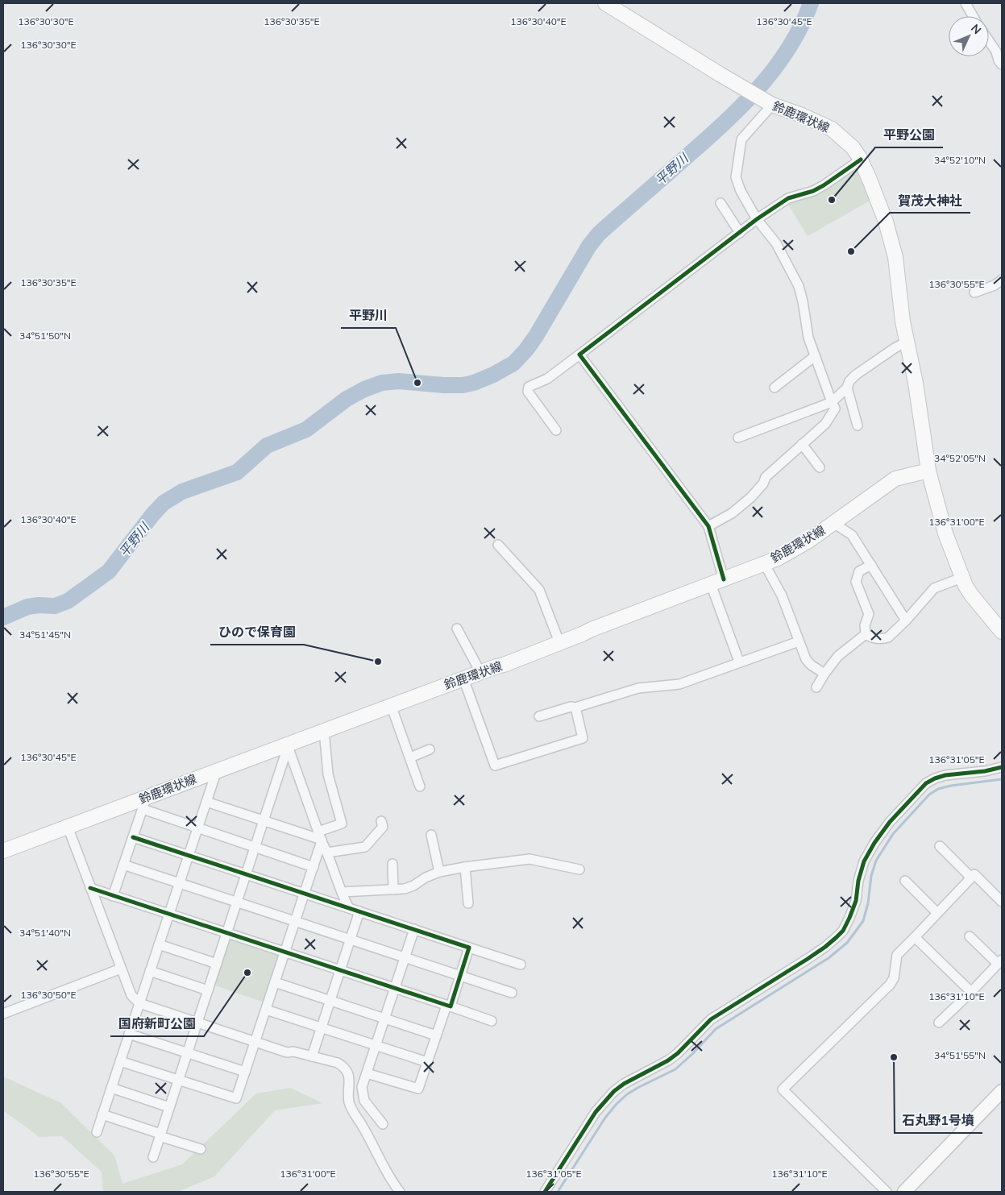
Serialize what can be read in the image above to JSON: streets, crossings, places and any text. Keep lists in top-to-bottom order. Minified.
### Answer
{"streets":{"main road":["鈴鹿環状線"]},"water":["平野川"],"places":["平野公園","賀茂大神社","平野川","ひので保育園","国府新町公園","石丸野1号墳"],"north":"top right","coordinates":["136°30'30\"E","136°30'35\"E","136°30'40\"E","136°30'45\"E","34°52'10\"N","136°30'55\"E","34°51'50\"N","34°52'05\"N","136°31'00\"E","34°51'45\"N","136°31'05\"E","34°51'40\"N","136°30'50\"E","136°31'10\"E","34°51'55\"N"]}
